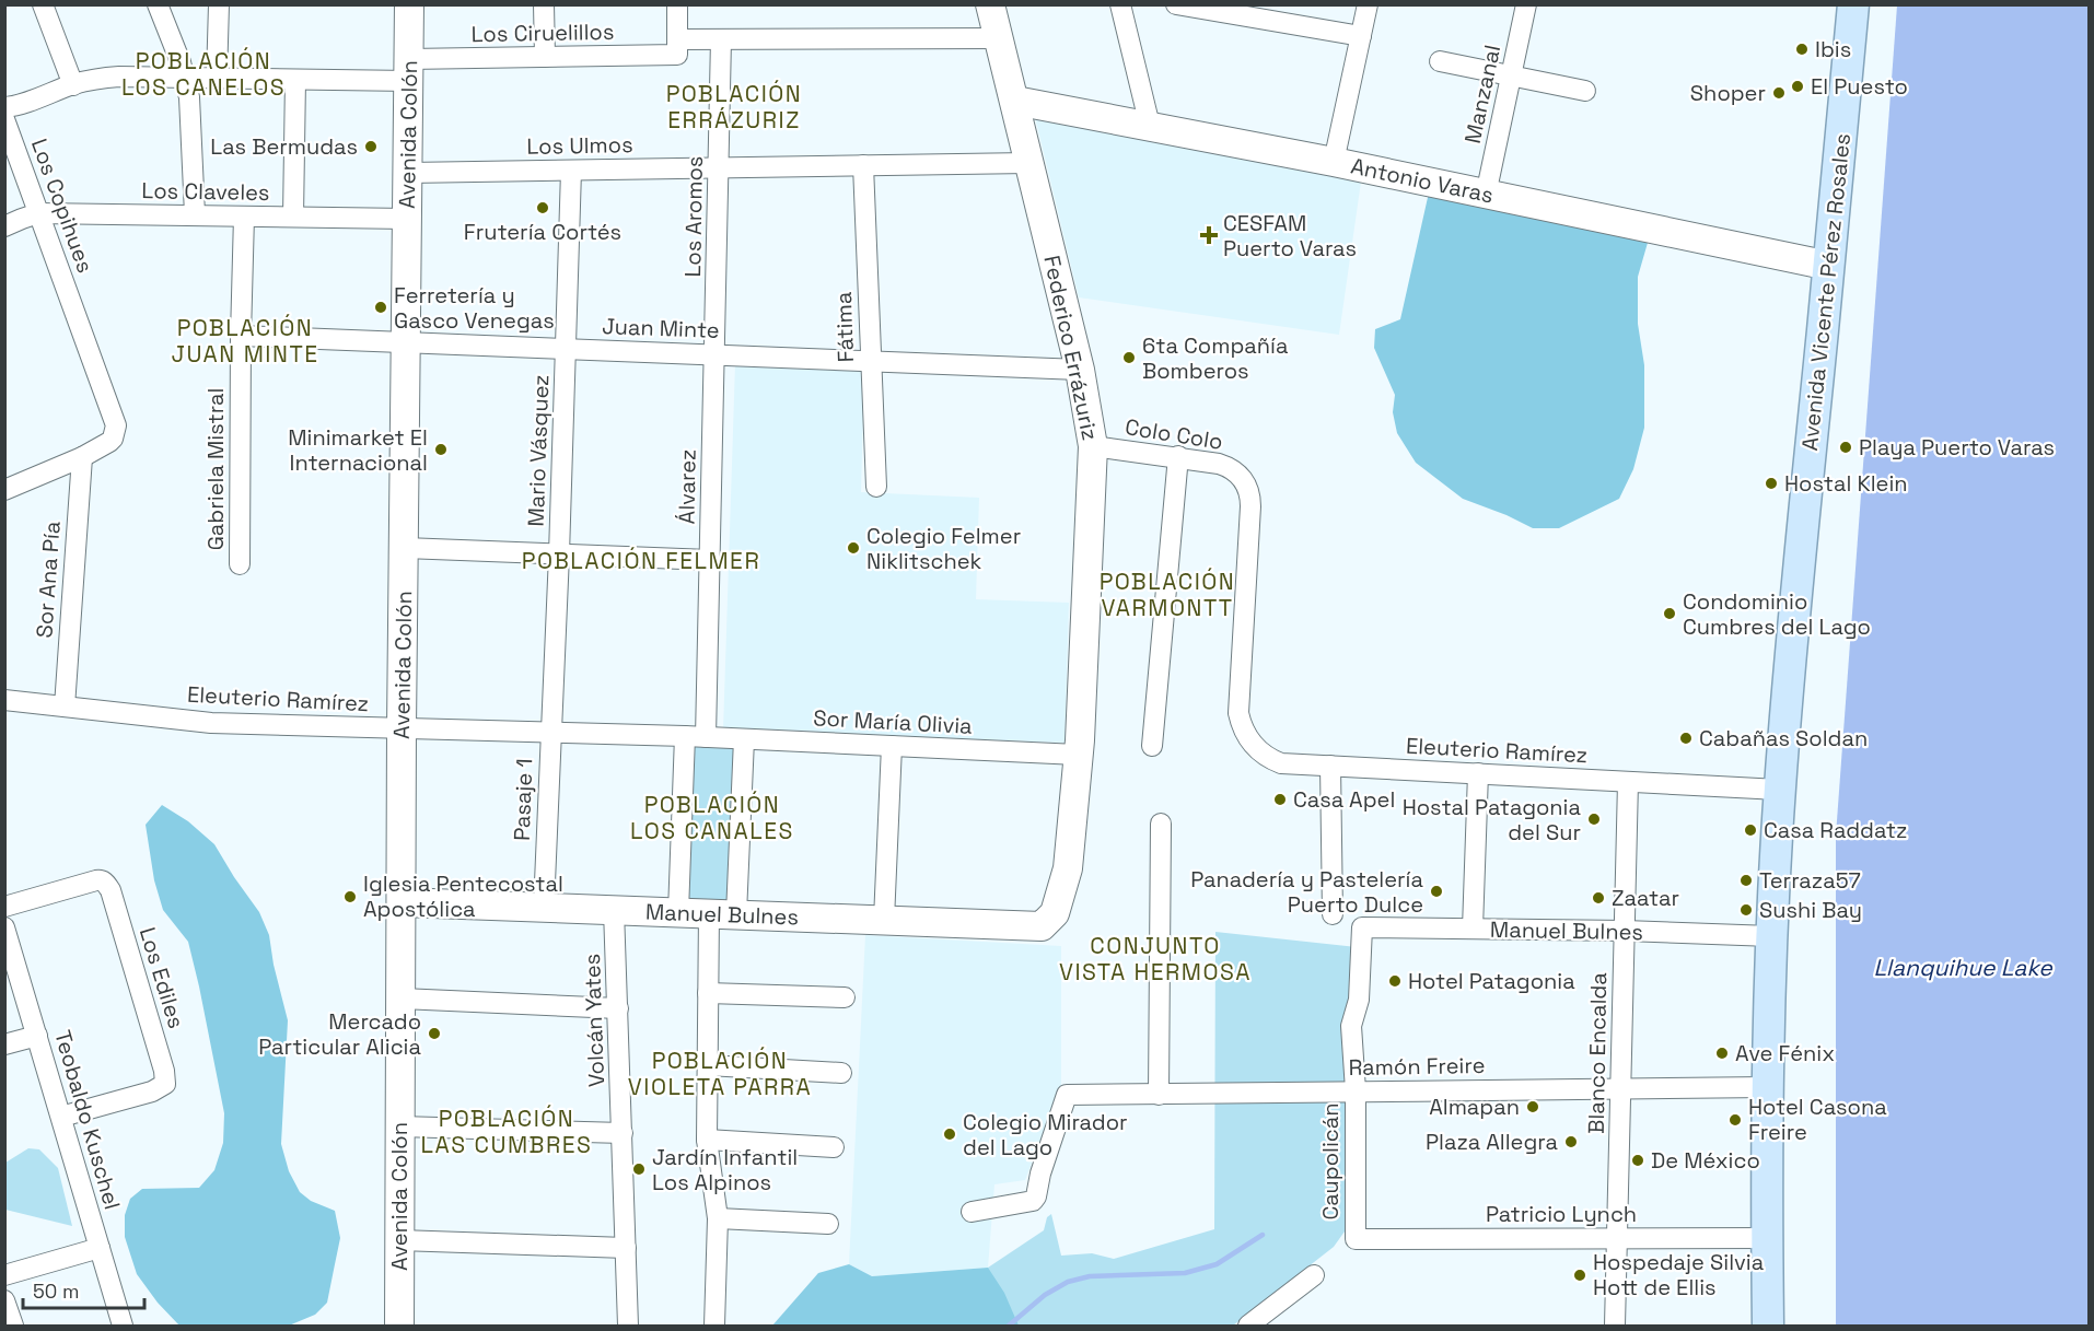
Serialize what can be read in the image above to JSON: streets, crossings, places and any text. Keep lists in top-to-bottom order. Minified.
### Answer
{"streets":{"main road":["Avenida Vicente Pérez Rosales"],"street":["Los Ciruelillos","Manzanal","Avenida Colón","Los Ulmos","Antonio Varas","Los Claveles","Los Copihues","Los Aromos","Fátima","Juan Minte","Federico Errázuriz","Colo Colo","Mario Vásquez","Gabriela Mistral","Álvarez","Sor Ana Pía","Eleuterio Ramírez","Sor María Olivia","Pasaje 1","Manuel Bulnes","Los Ediles","Volcán Yates","Blanco Encalda","Ramón Freire","Teobaldo Kuschel","Caupolicán","Patricio Lynch"]},"crossings":[["Los Ciruelillos","Avenida Colón"],["Los Ciruelillos","Los Aromos"],["Los Ciruelillos","Federico Errázuriz"],["Manzanal","Antonio Varas"],["Avenida Colón","Los Ulmos"],["Avenida Colón","Los Claveles"],["Avenida Colón","Juan Minte"],["Avenida Colón","Eleuterio Ramírez"],["Avenida Colón","Manuel Bulnes"],["Los Ulmos","Los Aromos"],["Los Ulmos","Fátima"],["Los Ulmos","Federico Errázuriz"],["Los Ulmos","Mario Vásquez"],["Antonio Varas","Avenida Vicente Pérez Rosales"],["Antonio Varas","Federico Errázuriz"],["Los Claveles","Los Copihues"],["Los Claveles","Gabriela Mistral"],["Los Copihues","Sor Ana Pía"],["Los Aromos","Juan Minte"],["Los Aromos","Álvarez"],["Avenida Vicente Pérez Rosales","Eleuterio Ramírez"],["Avenida Vicente Pérez Rosales","Manuel Bulnes"],["Avenida Vicente Pérez Rosales","Ramón Freire"],["Avenida Vicente Pérez Rosales","Patricio Lynch"],["Fátima","Juan Minte"],["Juan Minte","Federico Errázuriz"],["Juan Minte","Mario Vásquez"],["Juan Minte","Gabriela Mistral"],["Juan Minte","Álvarez"],["Federico Errázuriz","Colo Colo"],["Federico Errázuriz","Sor María Olivia"],["Federico Errázuriz","Manuel Bulnes"],["Colo Colo","Eleuterio Ramírez"],["Mario Vásquez","Eleuterio Ramírez"],["Mario Vásquez","Pasaje 1"],["Álvarez","Eleuterio Ramírez"],["Álvarez","Sor María Olivia"],["Sor Ana Pía","Eleuterio Ramírez"],["Eleuterio Ramírez","Sor María Olivia"],["Eleuterio Ramírez","Pasaje 1"],["Eleuterio Ramírez","Blanco Encalda"],["Pasaje 1","Manuel Bulnes"],["Manuel Bulnes","Volcán Yates"],["Manuel Bulnes","Blanco Encalda"],["Manuel Bulnes","Caupolicán"],["Los Ediles","Teobaldo Kuschel"],["Blanco Encalda","Ramón Freire"],["Blanco Encalda","Patricio Lynch"],["Ramón Freire","Caupolicán"],["Caupolicán","Patricio Lynch"]],"districts":["POBLACIÓN LOS CANELOS","POBLACIÓN ERRÁZURIZ","POBLACIÓN JUAN MINTE","POBLACIÓN FELMER","POBLACIÓN VARMONTT","POBLACIÓN LOS CANALES","CONJUNTO VISTA HERMOSA","POBLACIÓN VIOLETA PARRA","POBLACIÓN LAS CUMBRES"],"water":["Llanquihue Lake"],"places":{"other":["Ibis","El Puesto","Shoper","Las Bermudas","Frutería Cortés","Ferretería y Gasco Venegas","6ta Compañía Bomberos","Playa Puerto Varas","Minimarket El Internacional","Hostal Klein","Colegio Felmer Niklitschek","Condominio Cumbres del Lago","Cabañas Soldan","Casa Apel","Hostal Patagonia del Sur","Casa Raddatz","Terraza57","Panadería y Pastelería Puerto Dulce","Iglesia Pentecostal Apostólica","Zaatar","Sushi Bay","Hotel Patagonia","Mercado Particular Alicia","Ave Fénix","Almapan","Hotel Casona Freire","Colegio Mirador del Lago","Plaza Allegra","De México","Jardín Infantil Los Alpinos","Hospedaje Silvia Hott de Ellis"],"health":["CESFAM Puerto Varas"]},"scale_bar":"50 m"}
